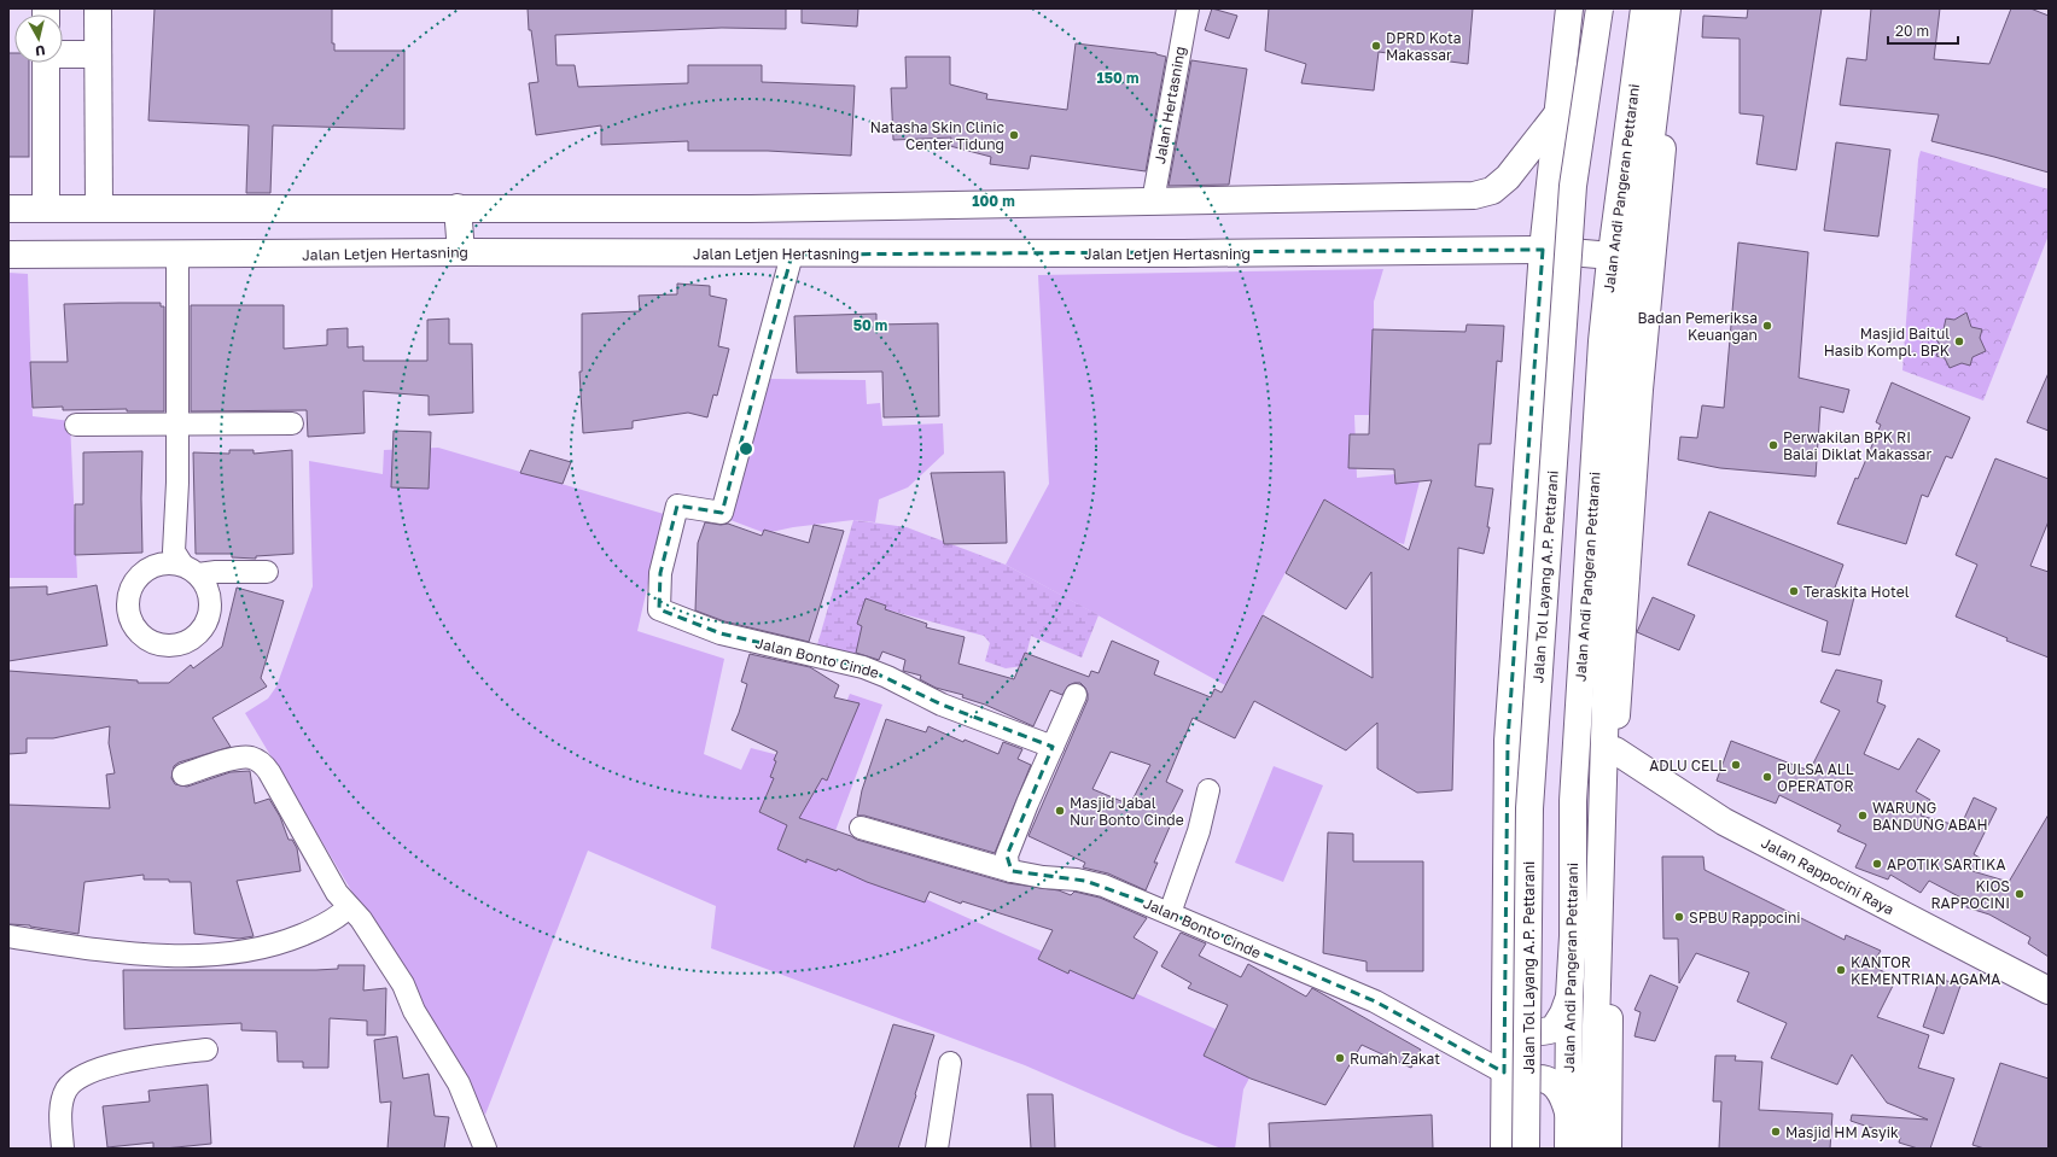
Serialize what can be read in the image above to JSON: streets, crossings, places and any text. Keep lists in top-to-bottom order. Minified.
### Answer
{"streets":{"main road":["Jalan Andi Pangeran Pettarani","Jalan Letjen Hertasning","Jalan Tol Layang A.P. Pettarani","Jalan Rappocini Raya"],"street":["Jalan Hertasning","Jalan Bonto Cinde"]},"crossings":[["Jalan Andi Pangeran Pettarani","Jalan Letjen Hertasning"],["Jalan Letjen Hertasning","Jalan Bonto Cinde"]],"places":["DPRD Kota Makassar","Natasha Skin Clinic Center Tidung","Badan Pemeriksa Keuangan","Masjid Baitul Hasib Kompl. BPK","Perwakilan BPK RI Balai Diklat Makassar","Teraskita Hotel","ADLU CELL","PULSA ALL OPERATOR","Masjid Jabal Nur Bonto Cinde","WARUNG BANDUNG ABAH","APOTIK SARTIKA","KIOS RAPPOCINI","SPBU Rappocini","KANTOR KEMENTRIAN AGAMA","Rumah Zakat","Masjid HM Asyik"],"scale_bar":"20 m","north":"bottom","rings":["150 m","100 m","50 m"]}
